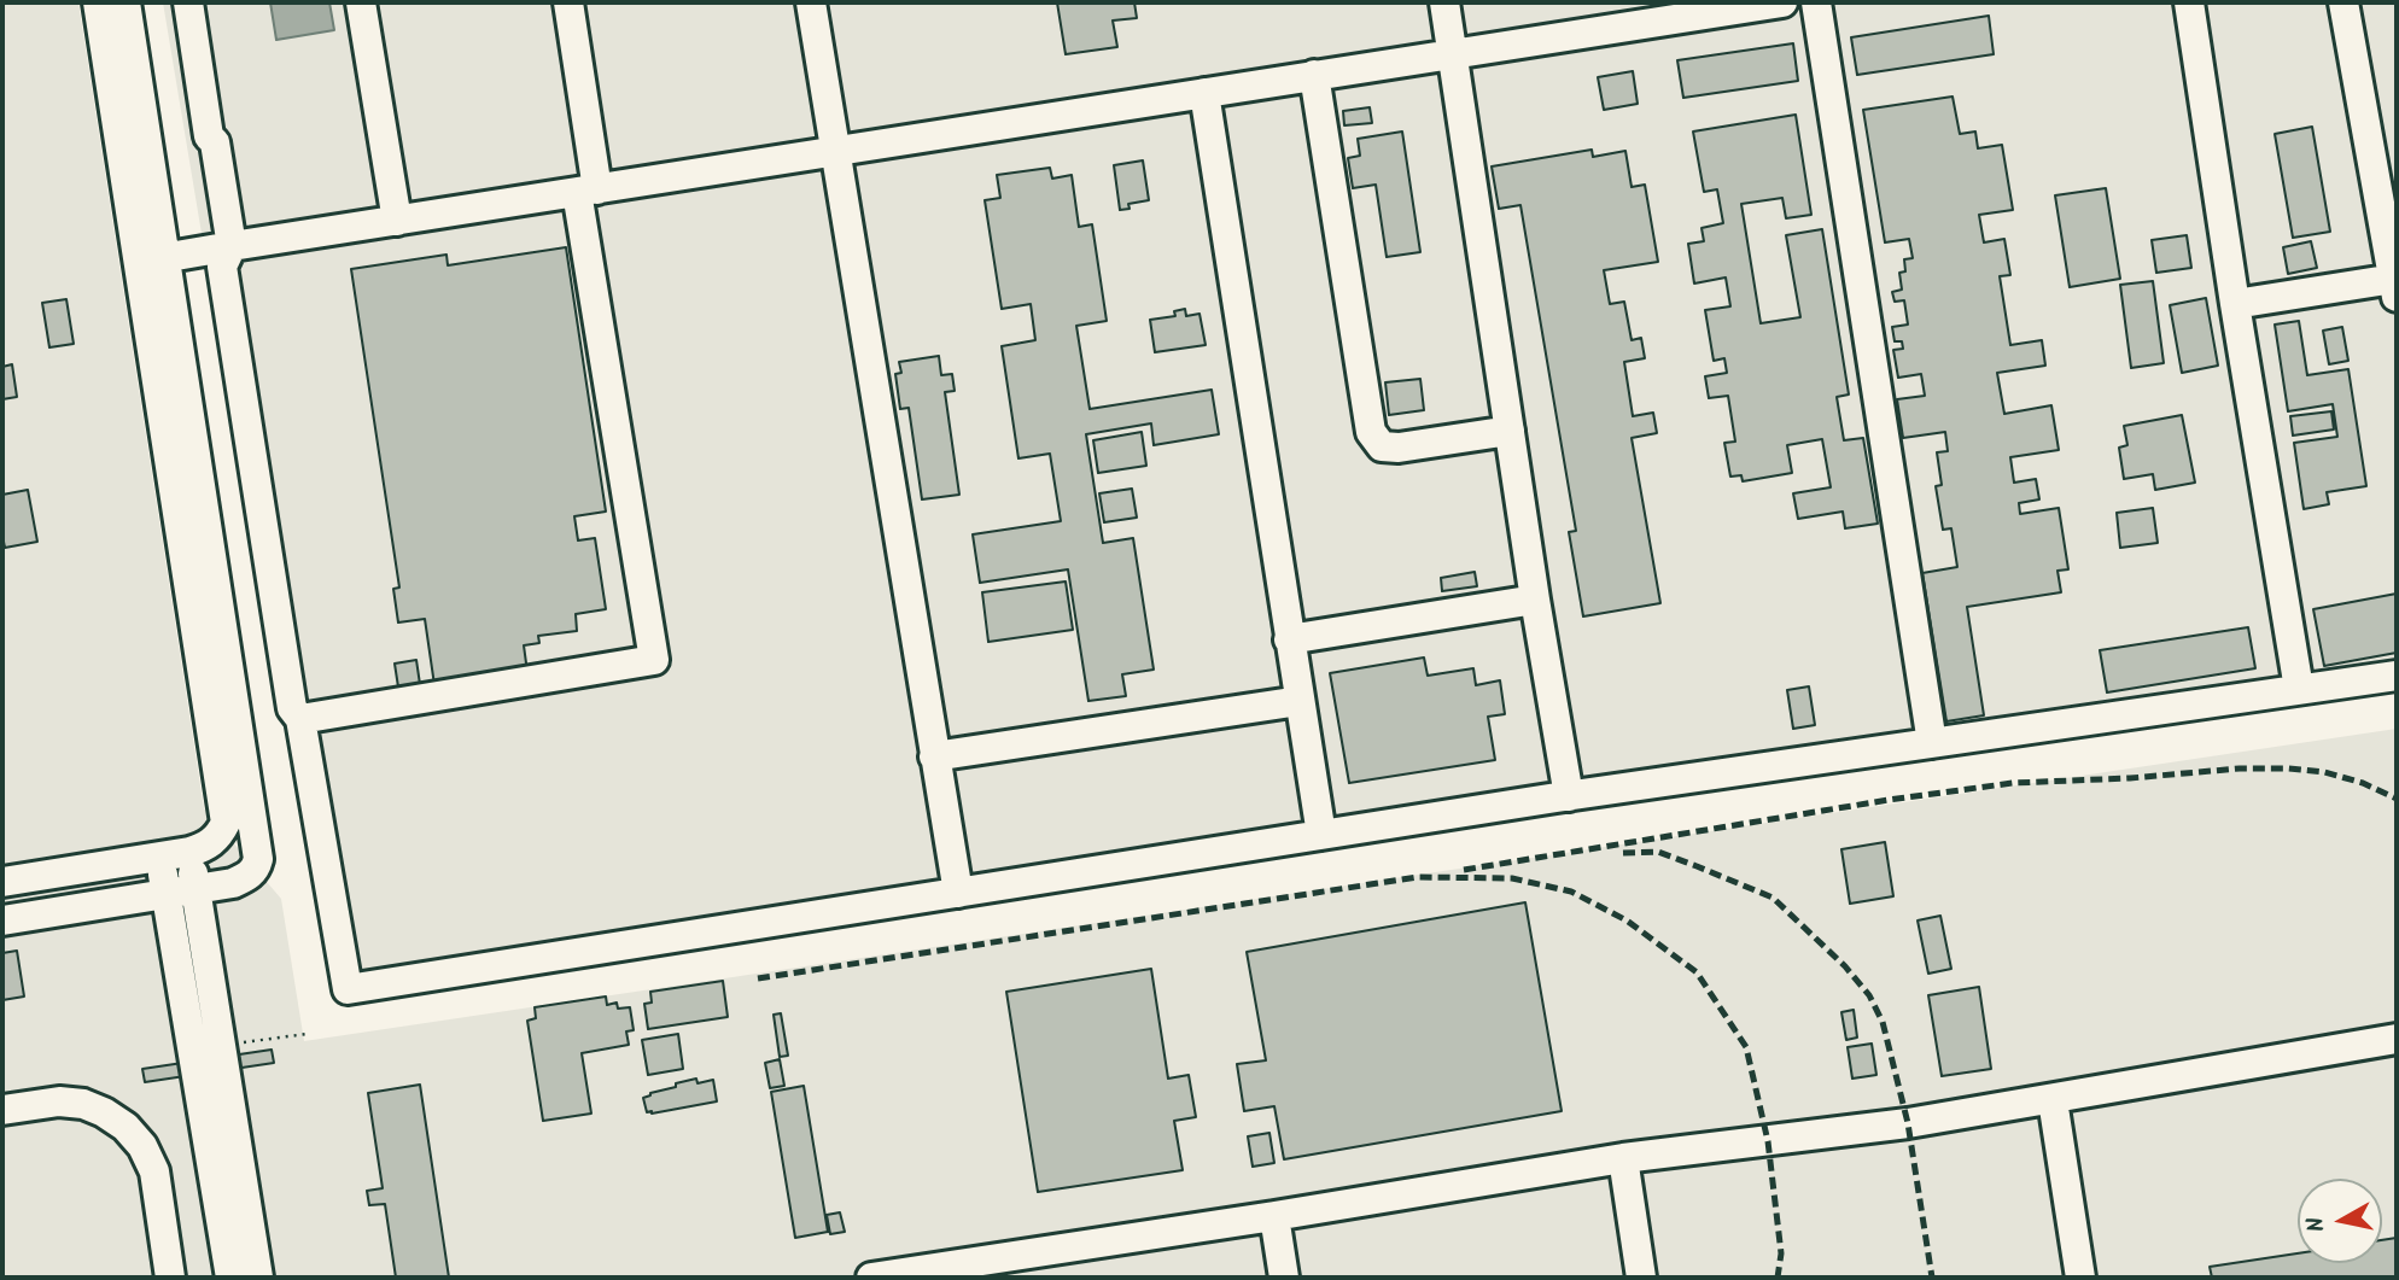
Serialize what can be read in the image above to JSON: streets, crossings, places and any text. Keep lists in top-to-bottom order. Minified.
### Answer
{"north":"left"}
